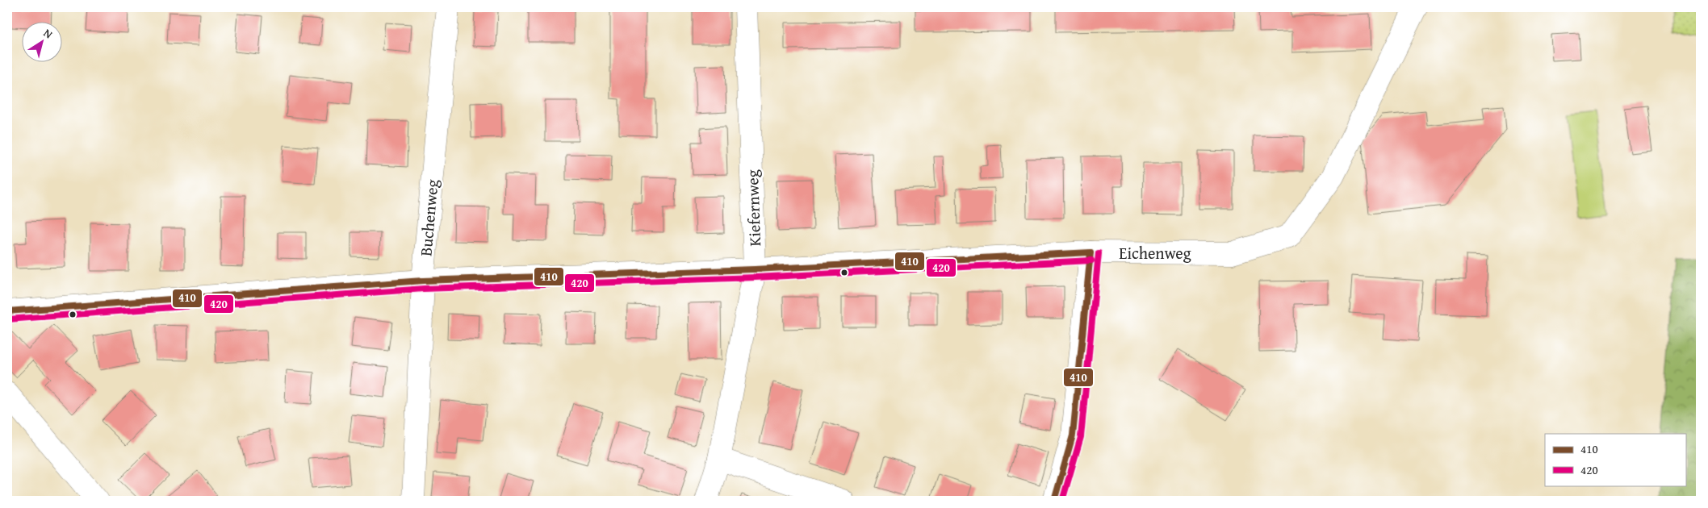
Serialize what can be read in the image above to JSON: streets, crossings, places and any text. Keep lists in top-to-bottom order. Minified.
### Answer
{"streets":{"street":["Kiefernweg","Buchenweg","Eichenweg"]},"crossings":[["Kiefernweg","Eichenweg"],["Buchenweg","Eichenweg"]],"lines":["transit line 410","transit line 420"],"legend":["410","420"],"north":"top right"}
